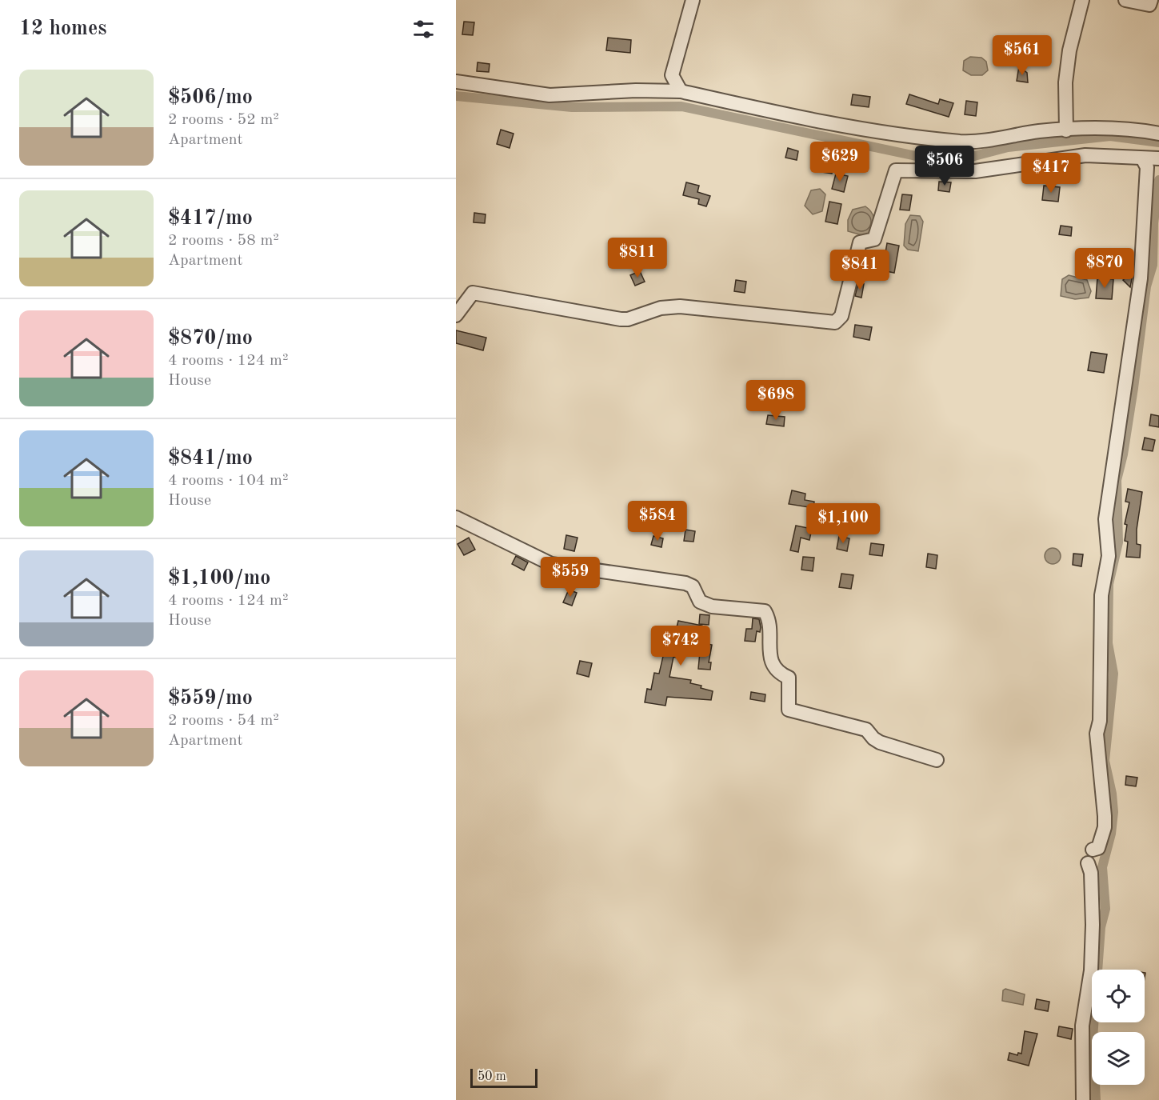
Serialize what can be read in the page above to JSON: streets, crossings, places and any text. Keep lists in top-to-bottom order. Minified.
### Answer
{"scale_bar":"50 m","page":{"heading":"12 homes","price":["$561","$629","$506","$417","$811","$870","$841","$698","$584","$1,100","$559","$742"],"list":[{"name":"$506/mo","note":"2 rooms · 52 m² · Apartment"},{"name":"$417/mo","note":"2 rooms · 58 m² · Apartment"},{"name":"$870/mo","note":"4 rooms · 124 m² · House"},{"name":"$841/mo","note":"4 rooms · 104 m² · House"},{"name":"$1,100/mo","note":"4 rooms · 124 m² · House"},{"name":"$559/mo","note":"2 rooms · 54 m² · Apartment"}],"scale":"50 m"}}
